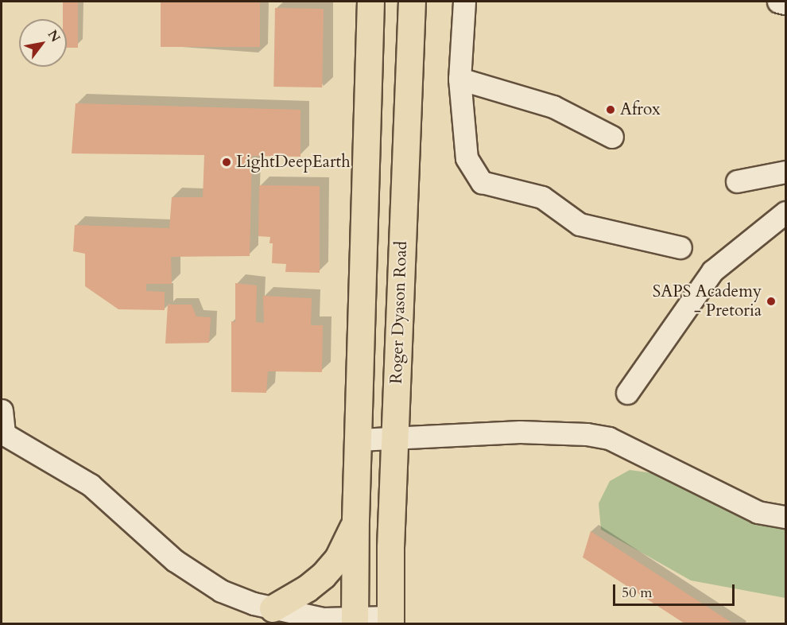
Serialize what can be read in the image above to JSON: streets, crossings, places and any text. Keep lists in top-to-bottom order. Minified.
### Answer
{"streets":{"main road":["Roger Dyason Road"]},"places":["Afrox","LightDeepEarth","SAPS Academy - Pretoria"],"scale_bar":"50 m","north":"top right"}
